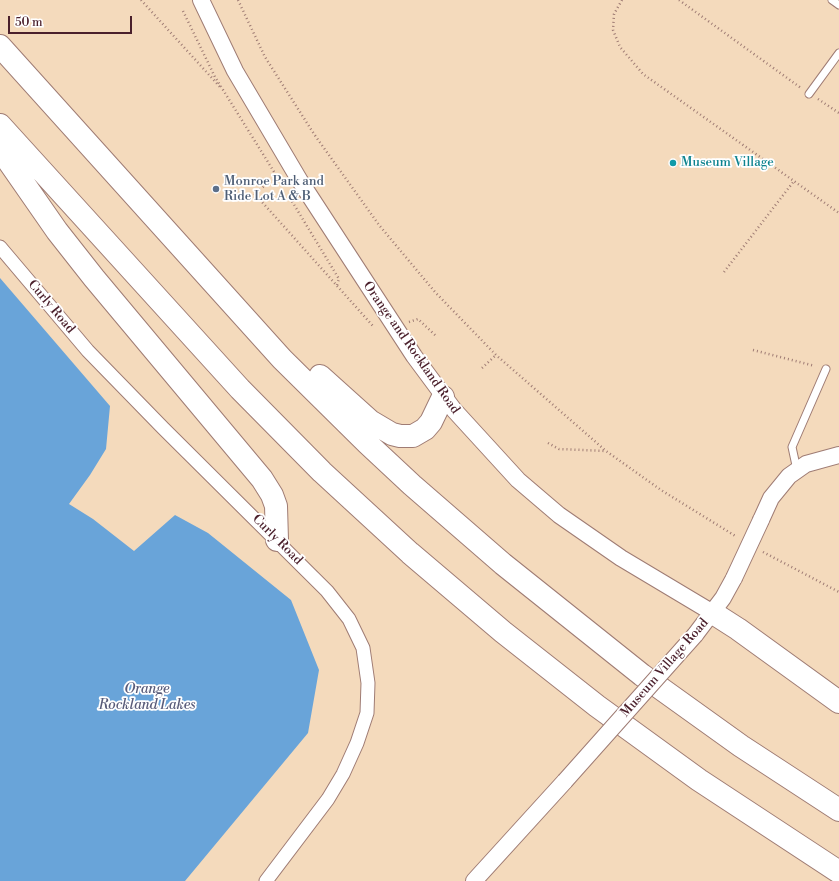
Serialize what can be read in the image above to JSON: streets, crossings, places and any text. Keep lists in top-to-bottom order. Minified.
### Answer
{"streets":{"street":["Curly Road","Orange and Rockland Road","Museum Village Road"]},"crossings":[["Orange and Rockland Road","Museum Village Road"]],"water":["Orange Rockland Lakes"],"places":["Museum Village","Monroe Park and Ride Lot A & B"],"scale_bar":"50 m"}
